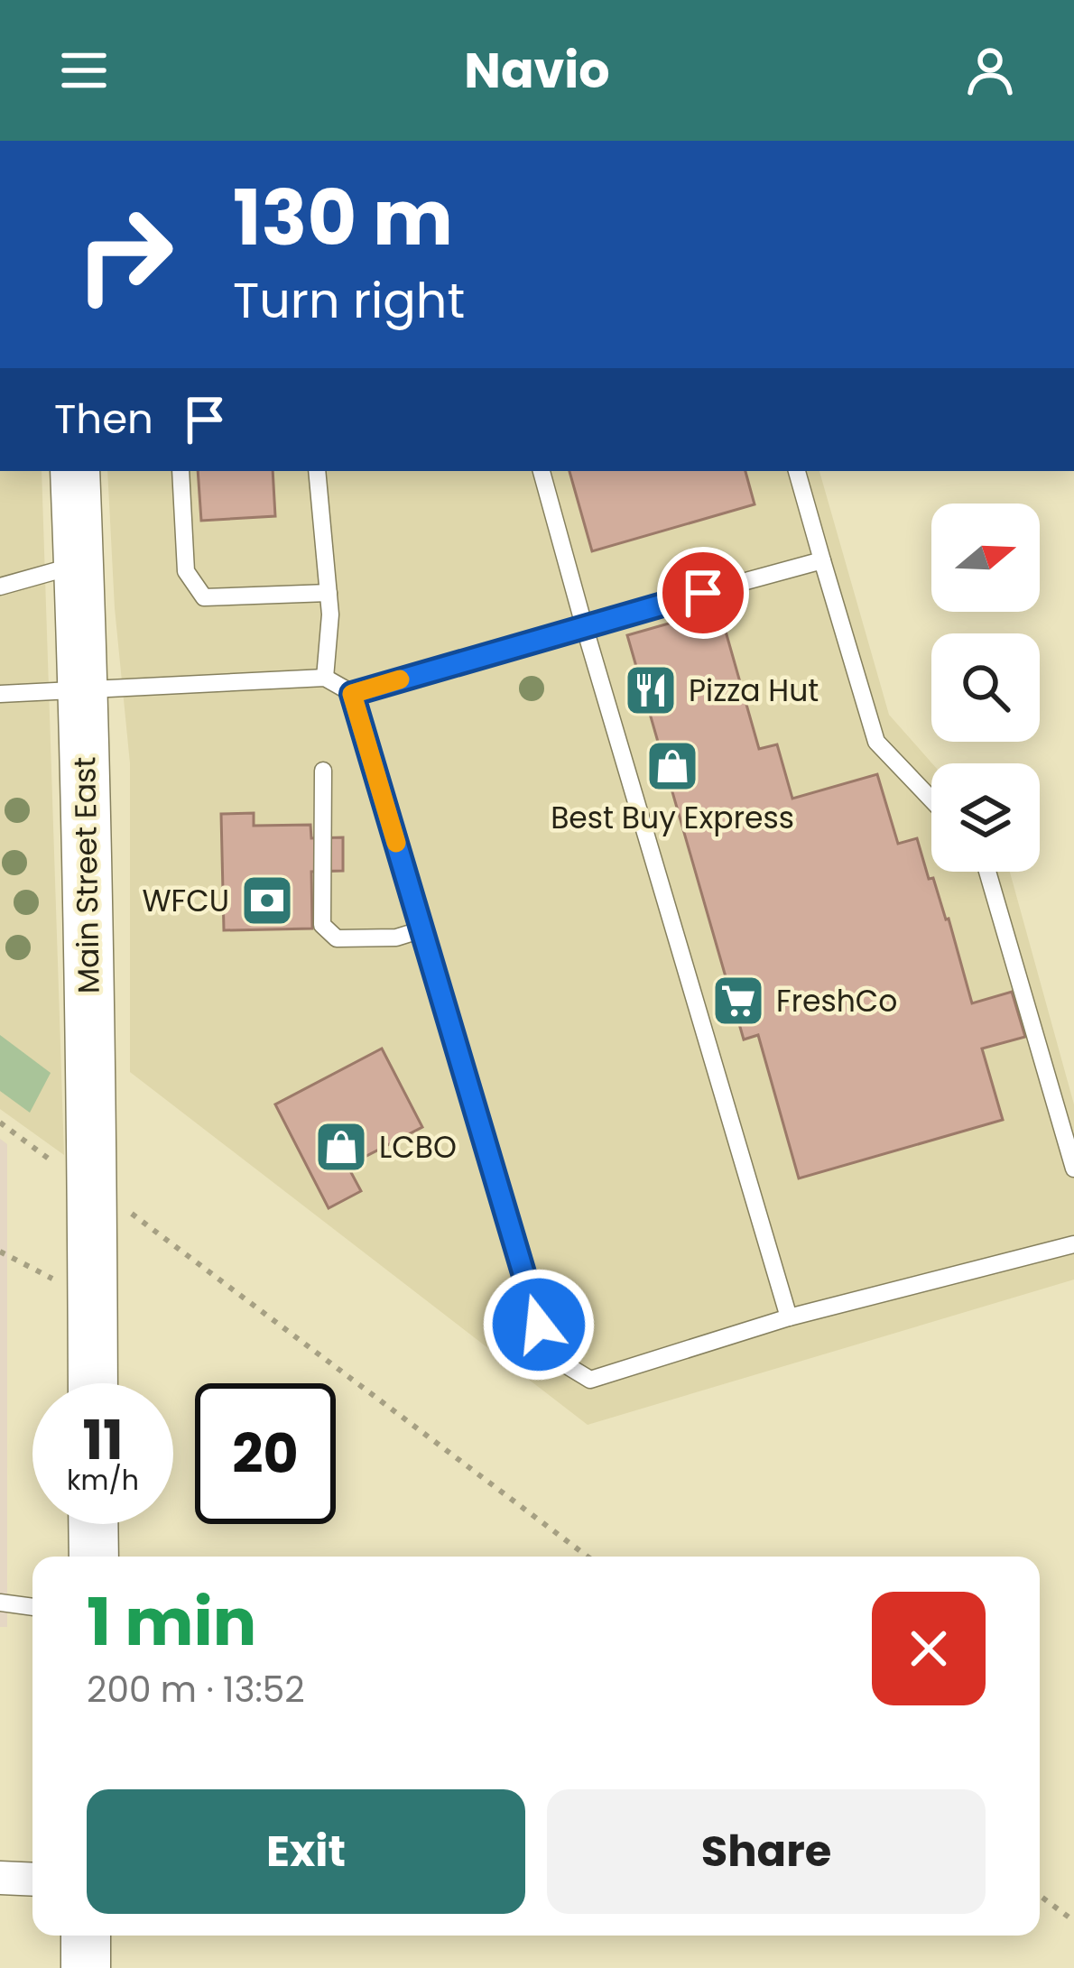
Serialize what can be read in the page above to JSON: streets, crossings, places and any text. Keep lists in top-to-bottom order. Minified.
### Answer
{"streets":{"main road":["Main Street East"]},"places":{"restaurant":["Pizza Hut"],"shop":["Best Buy Express","LCBO"],"bank":["WFCU"],"supermarket":["FreshCo"]},"north":"right","page":{"header":"Navio","turn":["130 m","Turn right"],"then":"Then","speed":"11 km/h","limit":"20","heading":["1 min","200 m · 13:52"],"buttons":["Exit","Share"]}}
